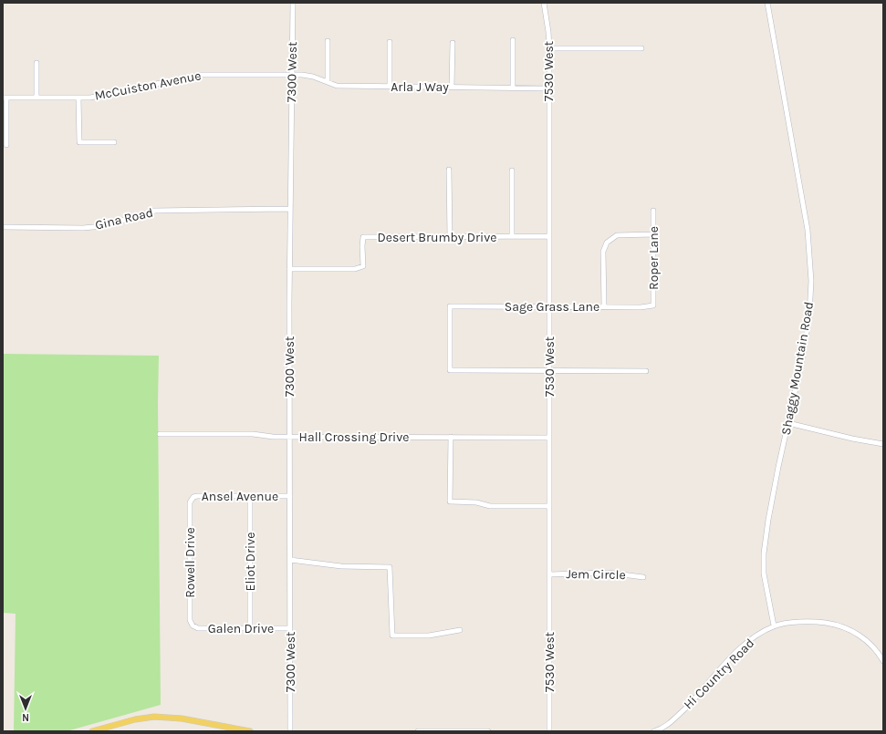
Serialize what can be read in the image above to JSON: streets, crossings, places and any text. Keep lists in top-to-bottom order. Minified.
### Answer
{"streets":{"street":["7530 West","7300 West","McCuiston Avenue","Arla J Way","Gina Road","Desert Brumby Drive","Roper Lane","Sage Grass Lane","Shaggy Mountain Road","Hall Crossing Drive","Ansel Avenue","Eliot Drive","Rowell Drive","Jem Circle","Galen Drive","Hi Country Road"]},"crossings":[["7530 West","Arla J Way"],["7530 West","Desert Brumby Drive"],["7530 West","Sage Grass Lane"],["7530 West","Hall Crossing Drive"],["7530 West","Jem Circle"],["7300 West","McCuiston Avenue"],["7300 West","Arla J Way"],["7300 West","Gina Road"],["7300 West","Desert Brumby Drive"],["7300 West","Hall Crossing Drive"],["7300 West","Ansel Avenue"],["7300 West","Galen Drive"],["McCuiston Avenue","Arla J Way"],["Roper Lane","Sage Grass Lane"],["Shaggy Mountain Road","Hi Country Road"],["Ansel Avenue","Eliot Drive"],["Ansel Avenue","Rowell Drive"],["Eliot Drive","Galen Drive"],["Rowell Drive","Galen Drive"]],"north":"bottom"}
